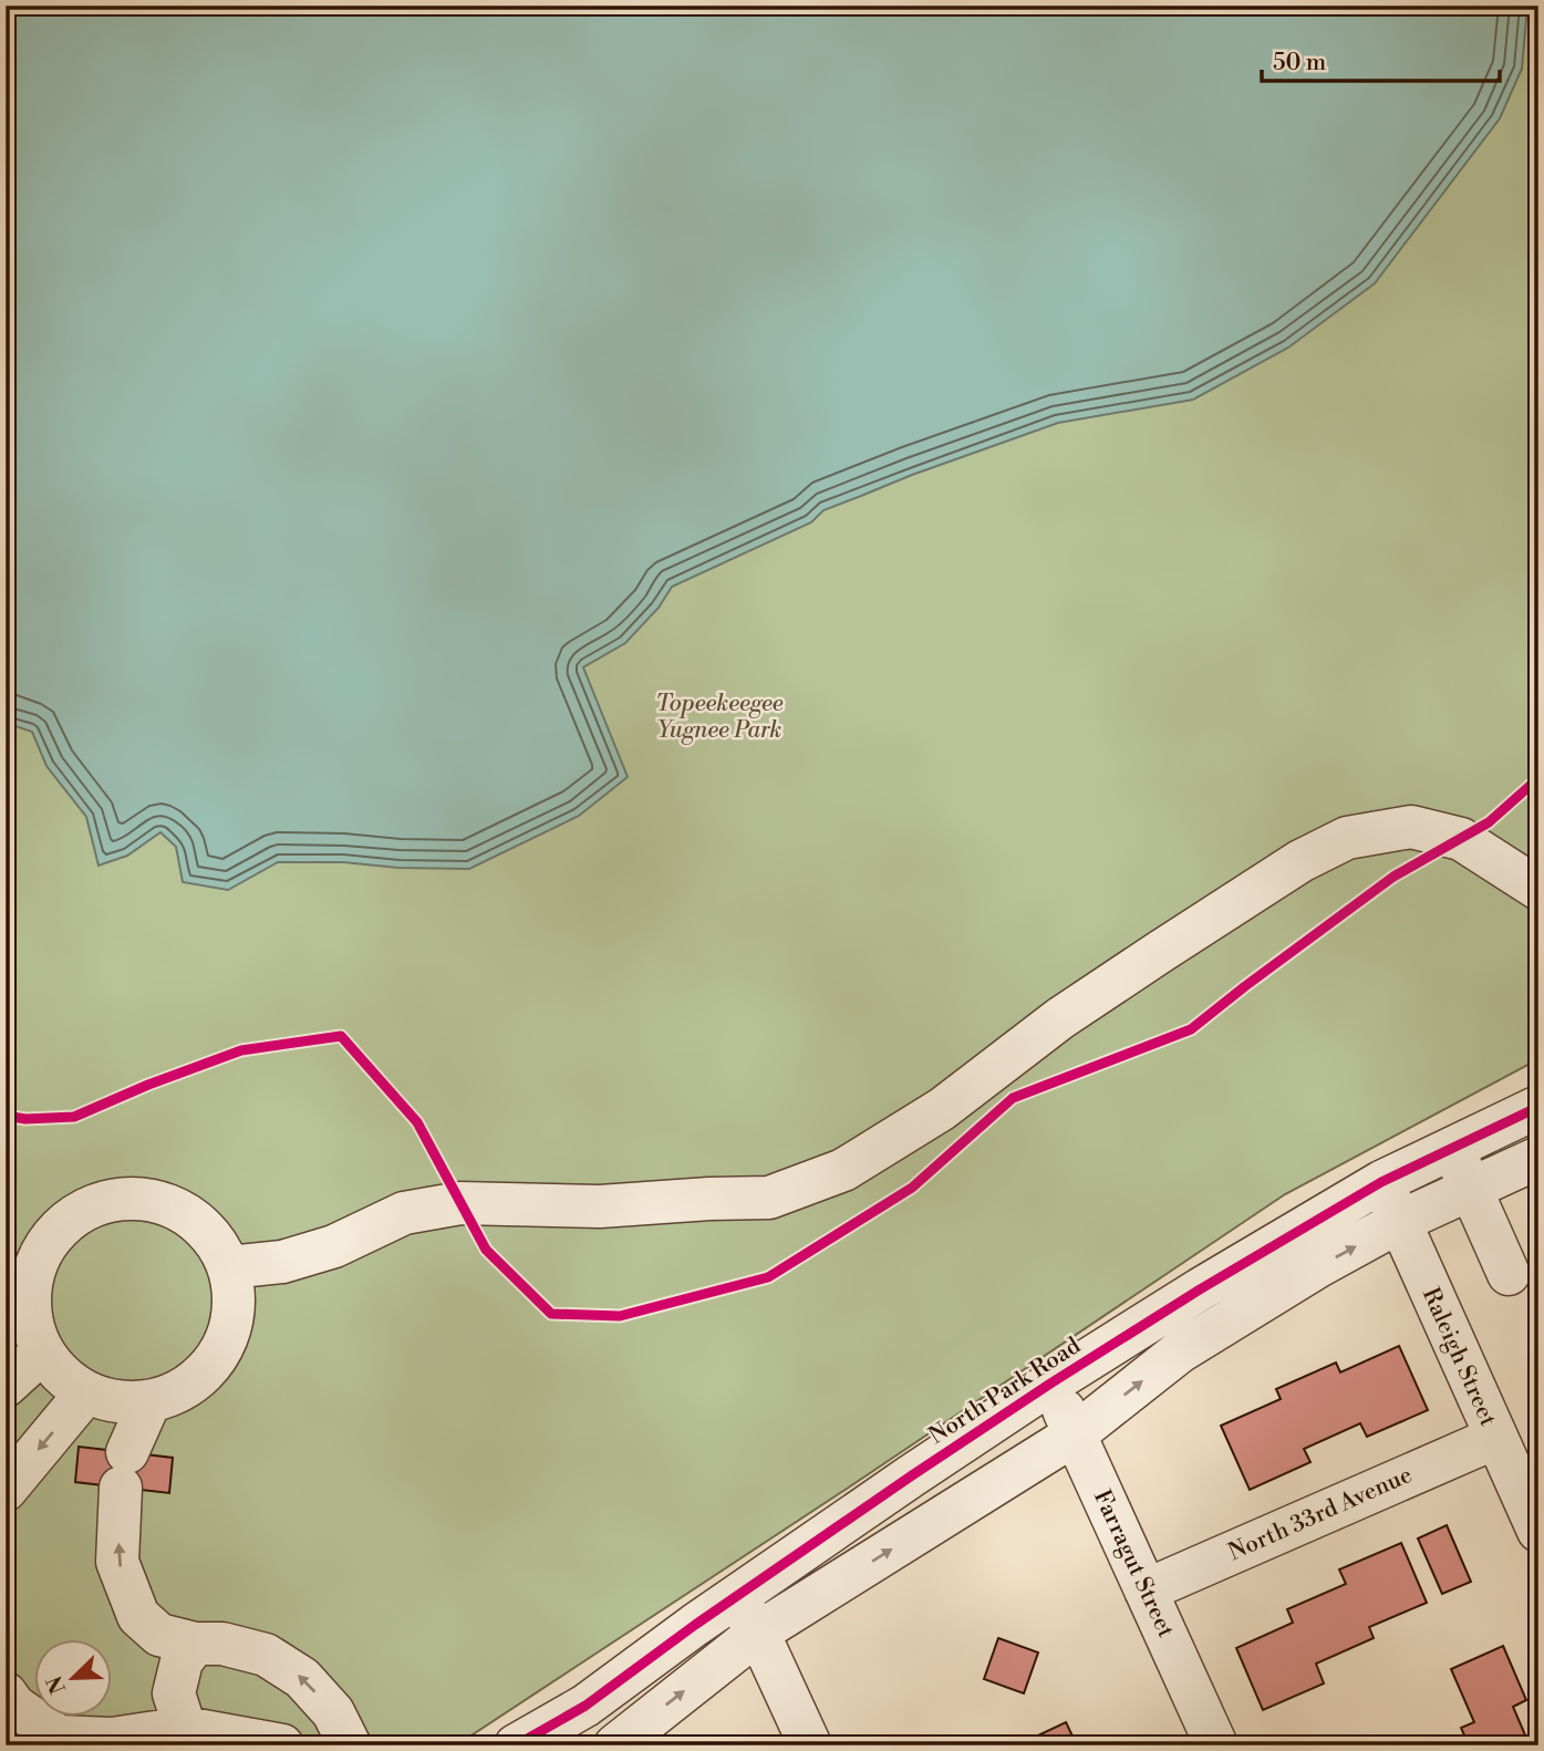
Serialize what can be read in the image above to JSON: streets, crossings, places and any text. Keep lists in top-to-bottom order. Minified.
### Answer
{"streets":{"street":["Raleigh Street","North Park Road","North 33rd Avenue","Farragut Street"]},"crossings":[["Raleigh Street","North Park Road"],["Raleigh Street","North 33rd Avenue"],["North Park Road","Farragut Street"],["North 33rd Avenue","Farragut Street"]],"parks":["Topeekeegee Yugnee Park"],"scale_bar":"50 m","north":"bottom left"}
